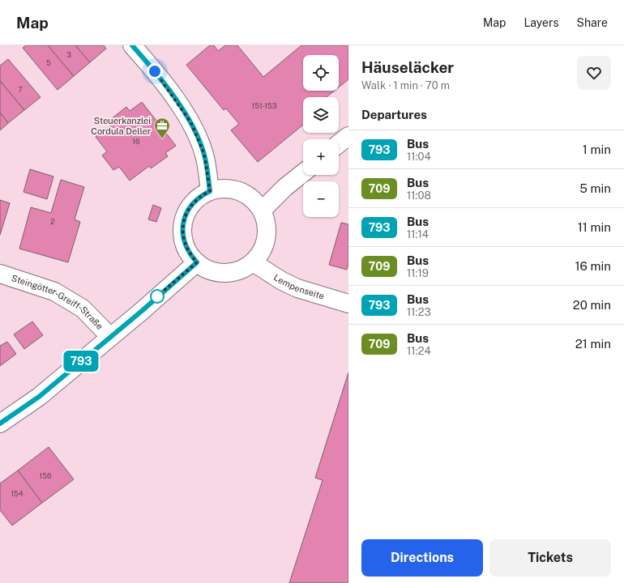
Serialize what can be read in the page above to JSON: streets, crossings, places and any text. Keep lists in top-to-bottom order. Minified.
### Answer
{"streets":{"street":["Lempenseite","Steingötter-Greiff-Straße"]},"places":{"office":["Steuerkanzlei Cordula Deller"]},"lines":["bus line 793"],"house_numbers":["3","5","7","151-153","16","2","156","154"],"page":{"header":"Map","nav":["Map","Layers","Share"],"on_map":"793","heading":[["Häuseläcker","Walk · 1 min · 70 m"],"Departures"],"map_buttons":["+","−"],"list":[{"mark":"793","name":"Bus","note":"11:04","value":"1 min"},{"mark":"709","name":"Bus","note":"11:08","value":"5 min"},{"mark":"793","name":"Bus","note":"11:14","value":"11 min"},{"mark":"709","name":"Bus","note":"11:19","value":"16 min"},{"mark":"793","name":"Bus","note":"11:23","value":"20 min"},{"mark":"709","name":"Bus","note":"11:24","value":"21 min"}],"buttons":["Directions","Tickets"]}}
